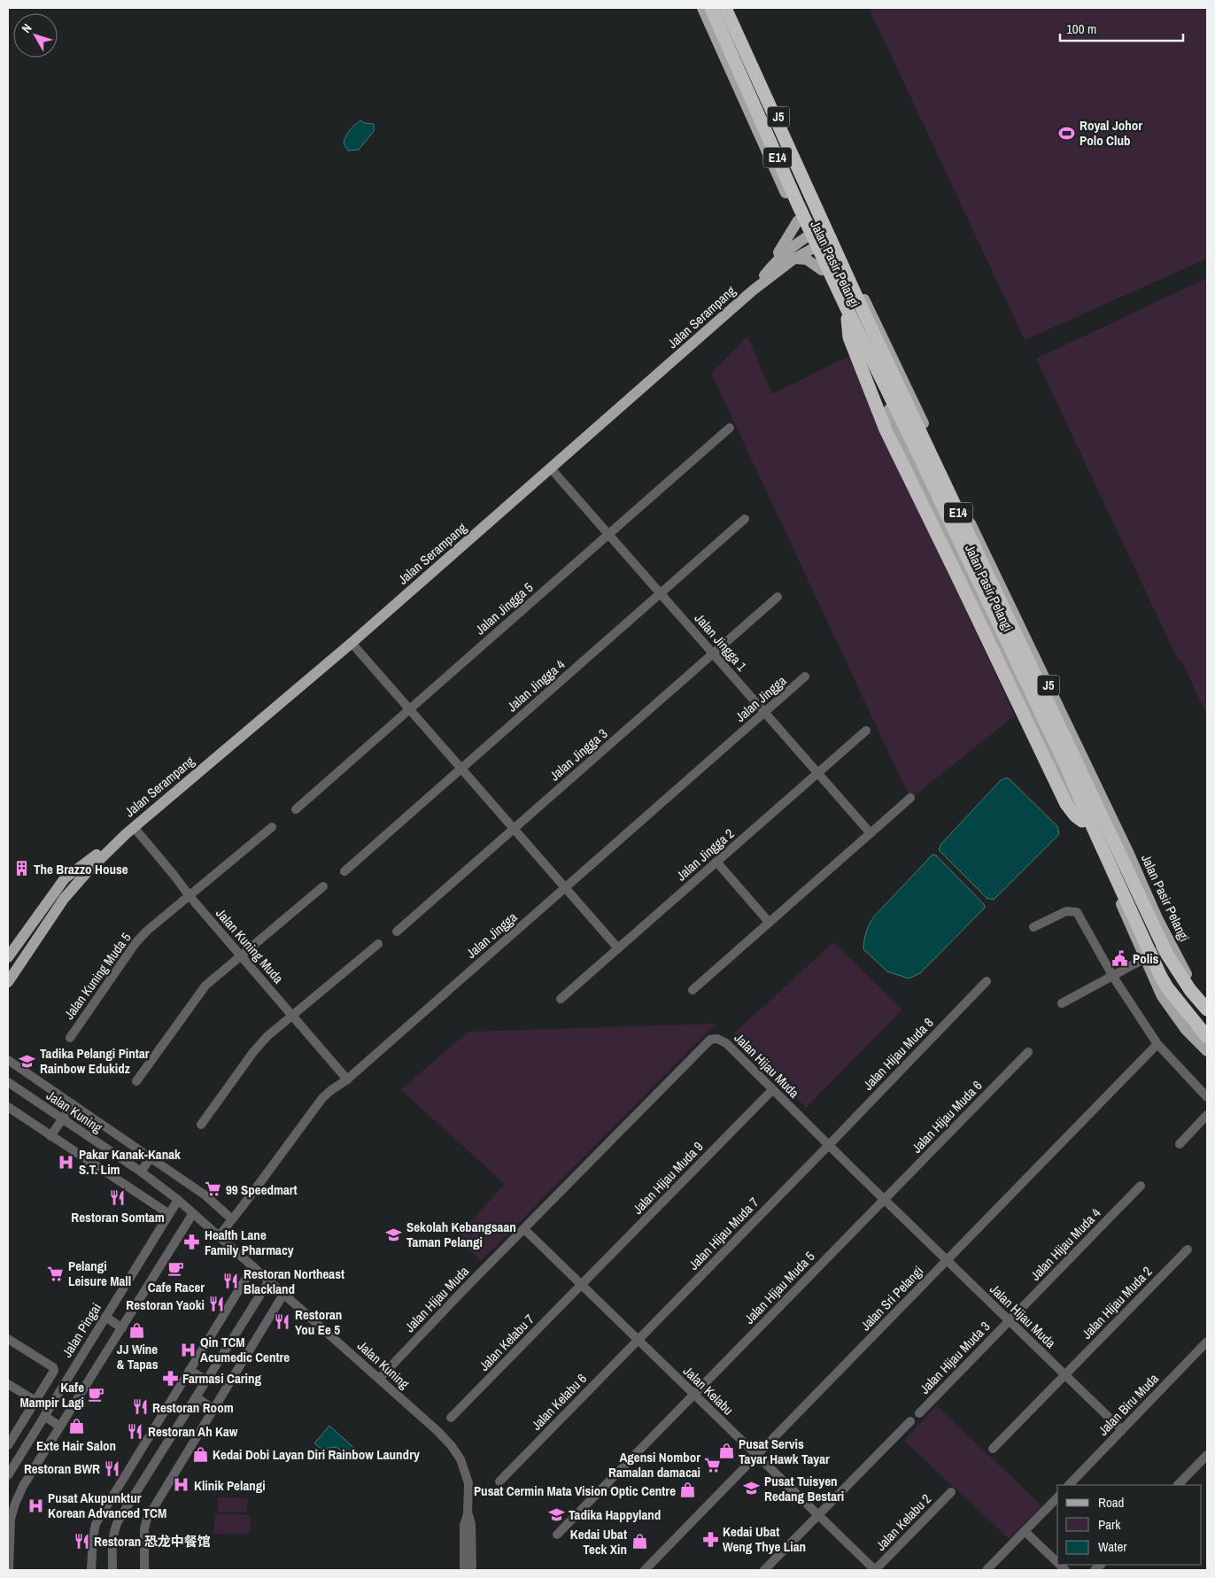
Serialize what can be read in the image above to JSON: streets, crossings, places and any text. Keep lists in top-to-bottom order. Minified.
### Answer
{"streets":{"highway":["E14"],"main road":["J5","Jalan Pasir Pelangi","Jalan Serampang"],"street":["Jalan Jingga 5","Jalan Jingga 1","Jalan Jingga 4","Jalan Jingga","Jalan Jingga 3","Jalan Jingga 2","Jalan Kuning Muda","Jalan Kuning Muda 5","Jalan Hijau Muda 8","Jalan Hijau Muda","Jalan Kuning","Jalan Hijau Muda 6","Jalan Hijau Muda 9","Jalan Hijau Muda 7","Jalan Hijau Muda 4","Jalan Hijau Muda 5","Jalan Sri Pelangi","Jalan Hijau Muda 2","Jalan Pingai","Jalan Kelabu 7","Jalan Hijau Muda 3","Jalan Kelabu","Jalan Kelabu 6","Jalan Biru Muda","Jalan Kelabu 2"]},"crossings":[["Jalan Pasir Pelangi","Jalan Serampang"],["Jalan Serampang","Jalan Jingga 1"],["Jalan Serampang","Jalan Kuning Muda"],["Jalan Jingga 5","Jalan Jingga 1"],["Jalan Jingga 1","Jalan Jingga 4"],["Jalan Jingga 1","Jalan Jingga"],["Jalan Jingga 1","Jalan Jingga 3"],["Jalan Jingga 1","Jalan Jingga 2"],["Jalan Jingga","Jalan Kuning Muda"],["Jalan Jingga","Jalan Kuning"],["Jalan Kuning Muda","Jalan Kuning Muda 5"],["Jalan Hijau Muda 8","Jalan Hijau Muda"],["Jalan Hijau Muda 8","Jalan Hijau Muda 7"],["Jalan Hijau Muda","Jalan Kuning"],["Jalan Hijau Muda","Jalan Hijau Muda 6"],["Jalan Hijau Muda","Jalan Hijau Muda 9"],["Jalan Hijau Muda","Jalan Hijau Muda 7"],["Jalan Hijau Muda","Jalan Hijau Muda 4"],["Jalan Hijau Muda","Jalan Hijau Muda 5"],["Jalan Hijau Muda","Jalan Sri Pelangi"],["Jalan Hijau Muda","Jalan Hijau Muda 2"],["Jalan Hijau Muda","Jalan Hijau Muda 3"],["Jalan Hijau Muda","Jalan Kelabu"],["Jalan Hijau Muda","Jalan Biru Muda"],["Jalan Kuning","Jalan Pingai"],["Jalan Hijau Muda 6","Jalan Hijau Muda 5"],["Jalan Hijau Muda 9","Jalan Kelabu 7"],["Jalan Hijau Muda 9","Jalan Kelabu"],["Jalan Hijau Muda 7","Jalan Kelabu"],["Jalan Hijau Muda 7","Jalan Kelabu 6"],["Jalan Hijau Muda 4","Jalan Hijau Muda 3"],["Jalan Hijau Muda 5","Jalan Kelabu"],["Jalan Sri Pelangi","Jalan Kelabu"],["Jalan Kelabu 7","Jalan Kelabu"],["Jalan Kelabu","Jalan Kelabu 6"],["Jalan Kelabu","Jalan Kelabu 2"]],"places":{"sports":["Royal Johor Polo Club"],"building":["The Brazzo House"],"public building":["Polis"],"school or university":["Tadika Pelangi Pintar Rainbow Edukidz","Sekolah Kebangsaan Taman Pelangi","Pusat Tuisyen Redang Bestari","Tadika Happyland"],"hospital":["Pakar Kanak-Kanak S.T. Lim","Qin TCM Acumedic Centre","Klinik Pelangi","Pusat Akupunktur Korean Advanced TCM"],"supermarket":["99 Speedmart","Pelangi Leisure Mall","Agensi Nombor Ramalan damacai"],"restaurant":["Restoran Somtam","Restoran Northeast Blackland","Restoran Yaoki","Restoran You Ee 5","Restoran Room","Restoran Ah Kaw","Restoran BWR","Restoran 恐龙中餐馆"],"pharmacy":["Health Lane Family Pharmacy","Farmasi Caring","Kedai Ubat Weng Thye Lian"],"cafe":["Cafe Racer","Kafe Mampir Lagi"],"shop":["JJ Wine & Tapas","Exte Hair Salon","Pusat Servis Tayar Hawk Tayar","Kedai Dobi Layan Diri Rainbow Laundry","Pusat Cermin Mata Vision Optic Centre","Kedai Ubat Teck Xin"]},"legend":["Road","Park","Water"],"scale_bar":"100 m","north":"top left"}
